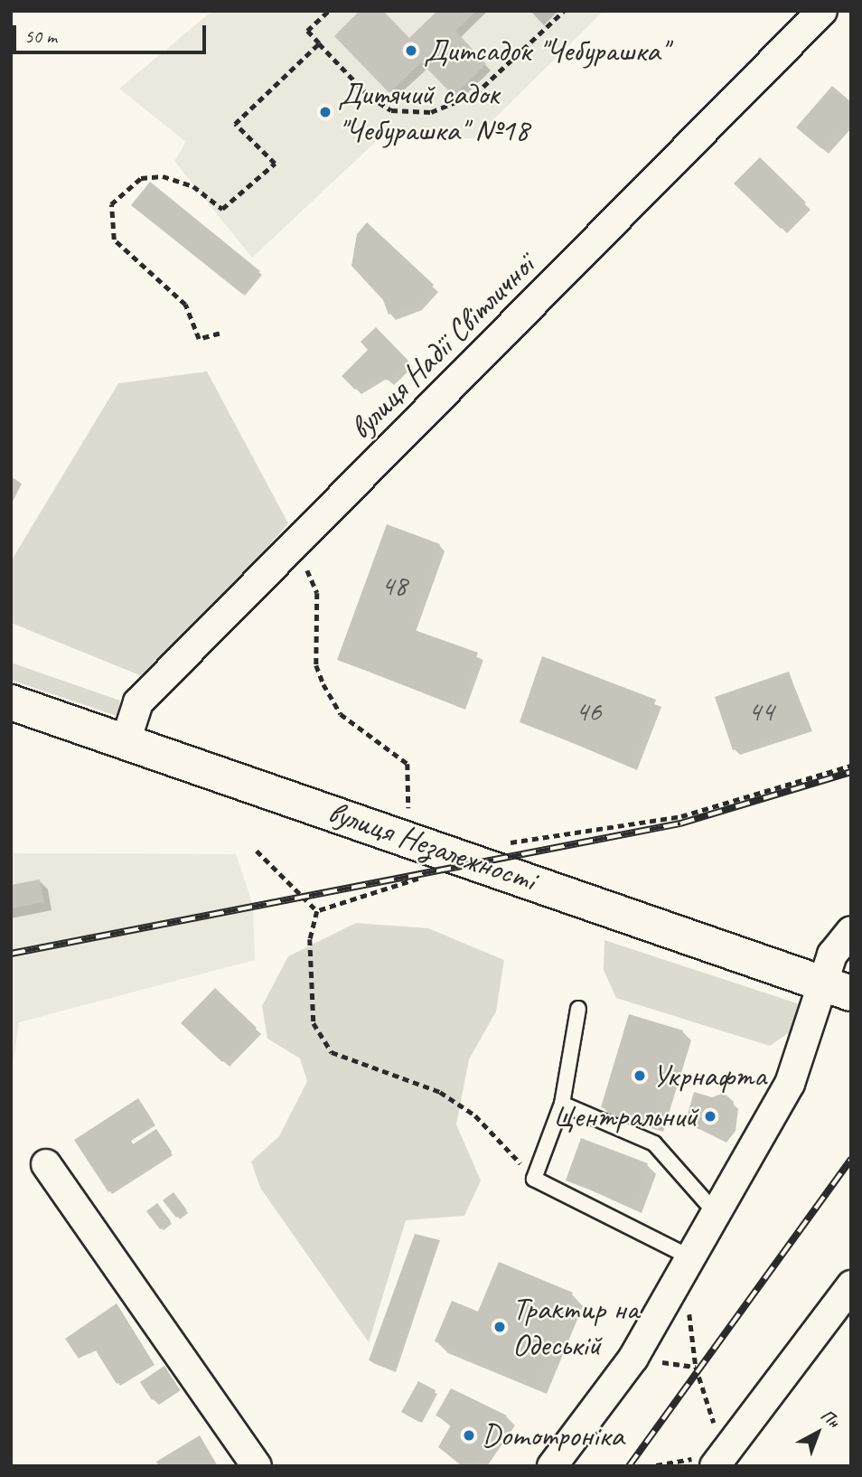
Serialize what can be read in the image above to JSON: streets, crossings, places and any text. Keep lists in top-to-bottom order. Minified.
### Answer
{"streets":{"main road":["вулиця Незалежності"],"street":["вулиця Надії Світличної"]},"crossings":[["вулиця Надії Світличної","вулиця Незалежності"]],"places":["Дитсадок \"Чебурашка\"","Дитячий садок \"Чебурашка\" №18","Укрнафта","Центральний","Трактир на Одеській","Domoтроніка"],"house_numbers":["48","46","44"],"scale_bar":"50 m","north":"top right"}
